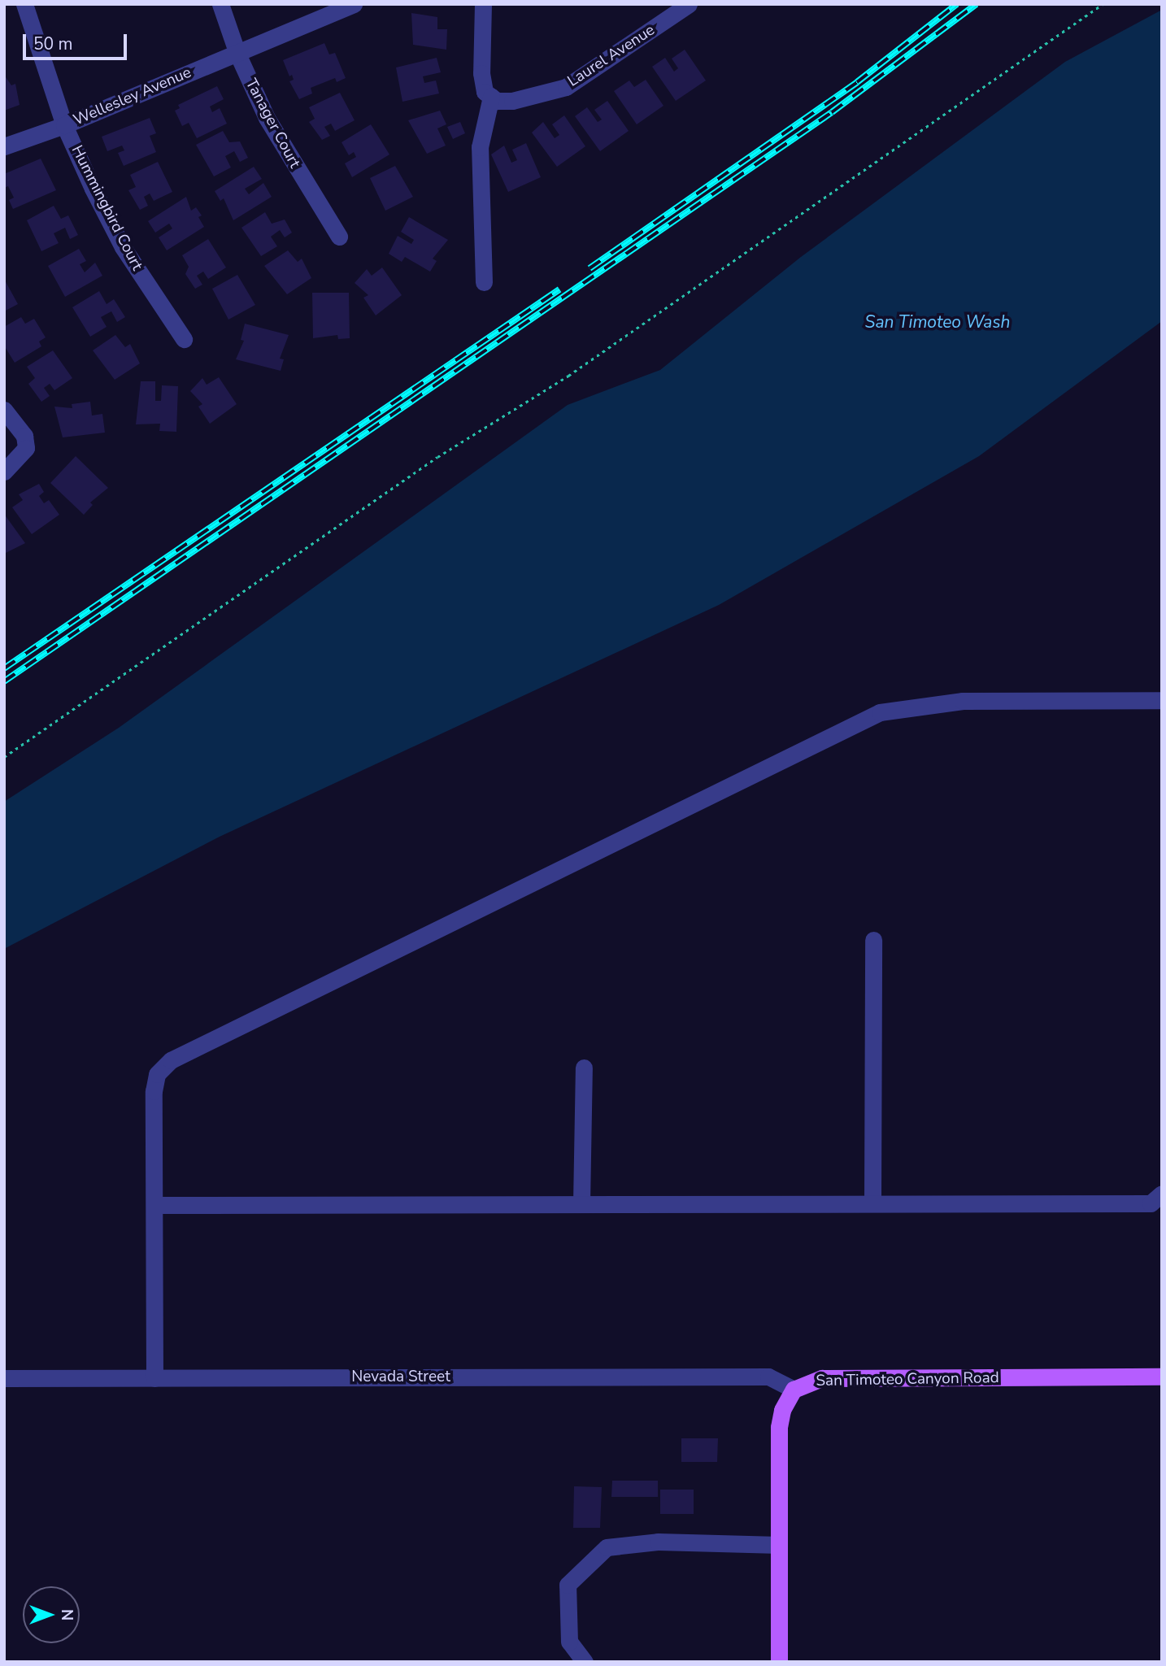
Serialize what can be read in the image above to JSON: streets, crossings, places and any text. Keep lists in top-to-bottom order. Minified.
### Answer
{"streets":{"main road":["San Timoteo Canyon Road"],"street":["Laurel Avenue","Wellesley Avenue","Tanager Court","Hummingbird Court","Nevada Street"]},"crossings":[["Wellesley Avenue","Tanager Court"],["Wellesley Avenue","Hummingbird Court"],["Nevada Street","San Timoteo Canyon Road"]],"water":["San Timoteo Wash"],"scale_bar":"50 m","north":"right"}
